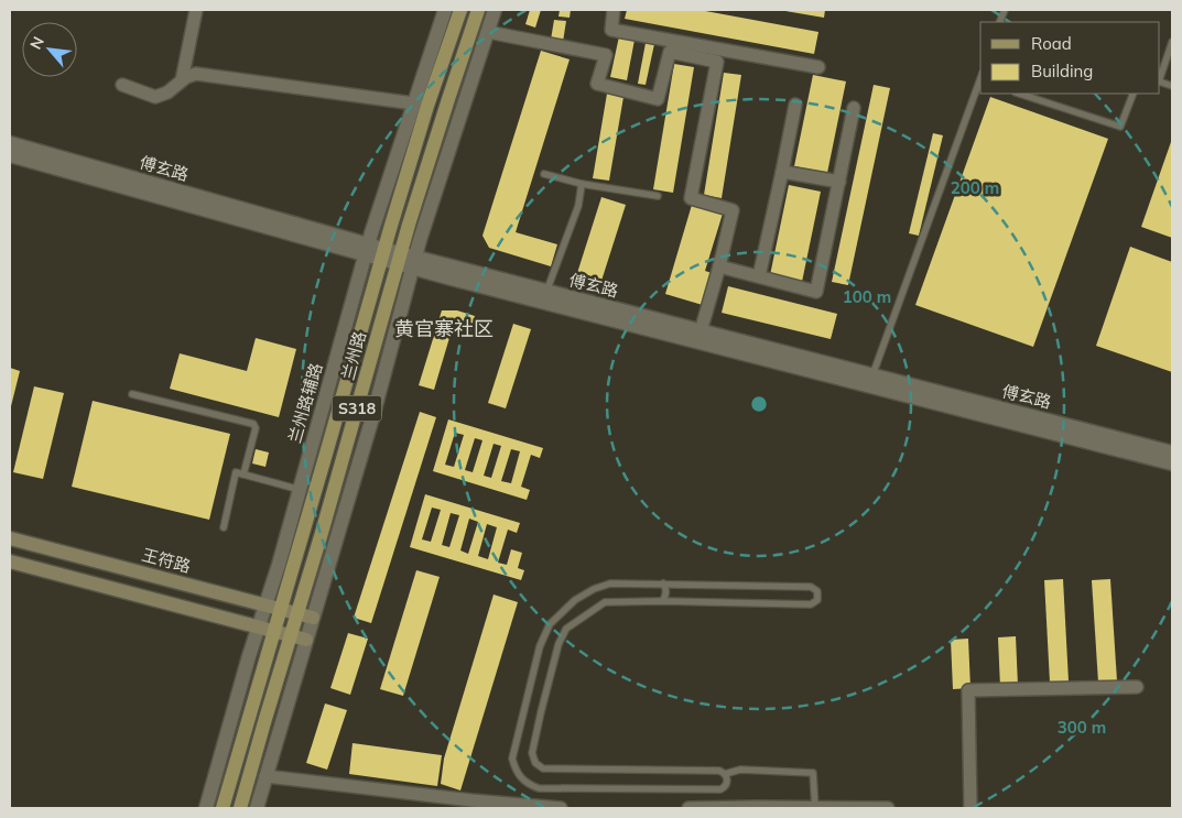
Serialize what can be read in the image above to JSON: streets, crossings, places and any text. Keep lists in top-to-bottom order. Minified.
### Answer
{"streets":{"main road":["兰州路","S318","王符路"],"street":["傅玄路","兰州路辅路"]},"crossings":[["傅玄路","兰州路"],["傅玄路","兰州路辅路"],["兰州路","王符路"],["兰州路辅路","王符路"]],"districts":["黄官寨社区"],"legend":["Road","Building"],"north":"top left","rings":["200 m","100 m","300 m"]}
